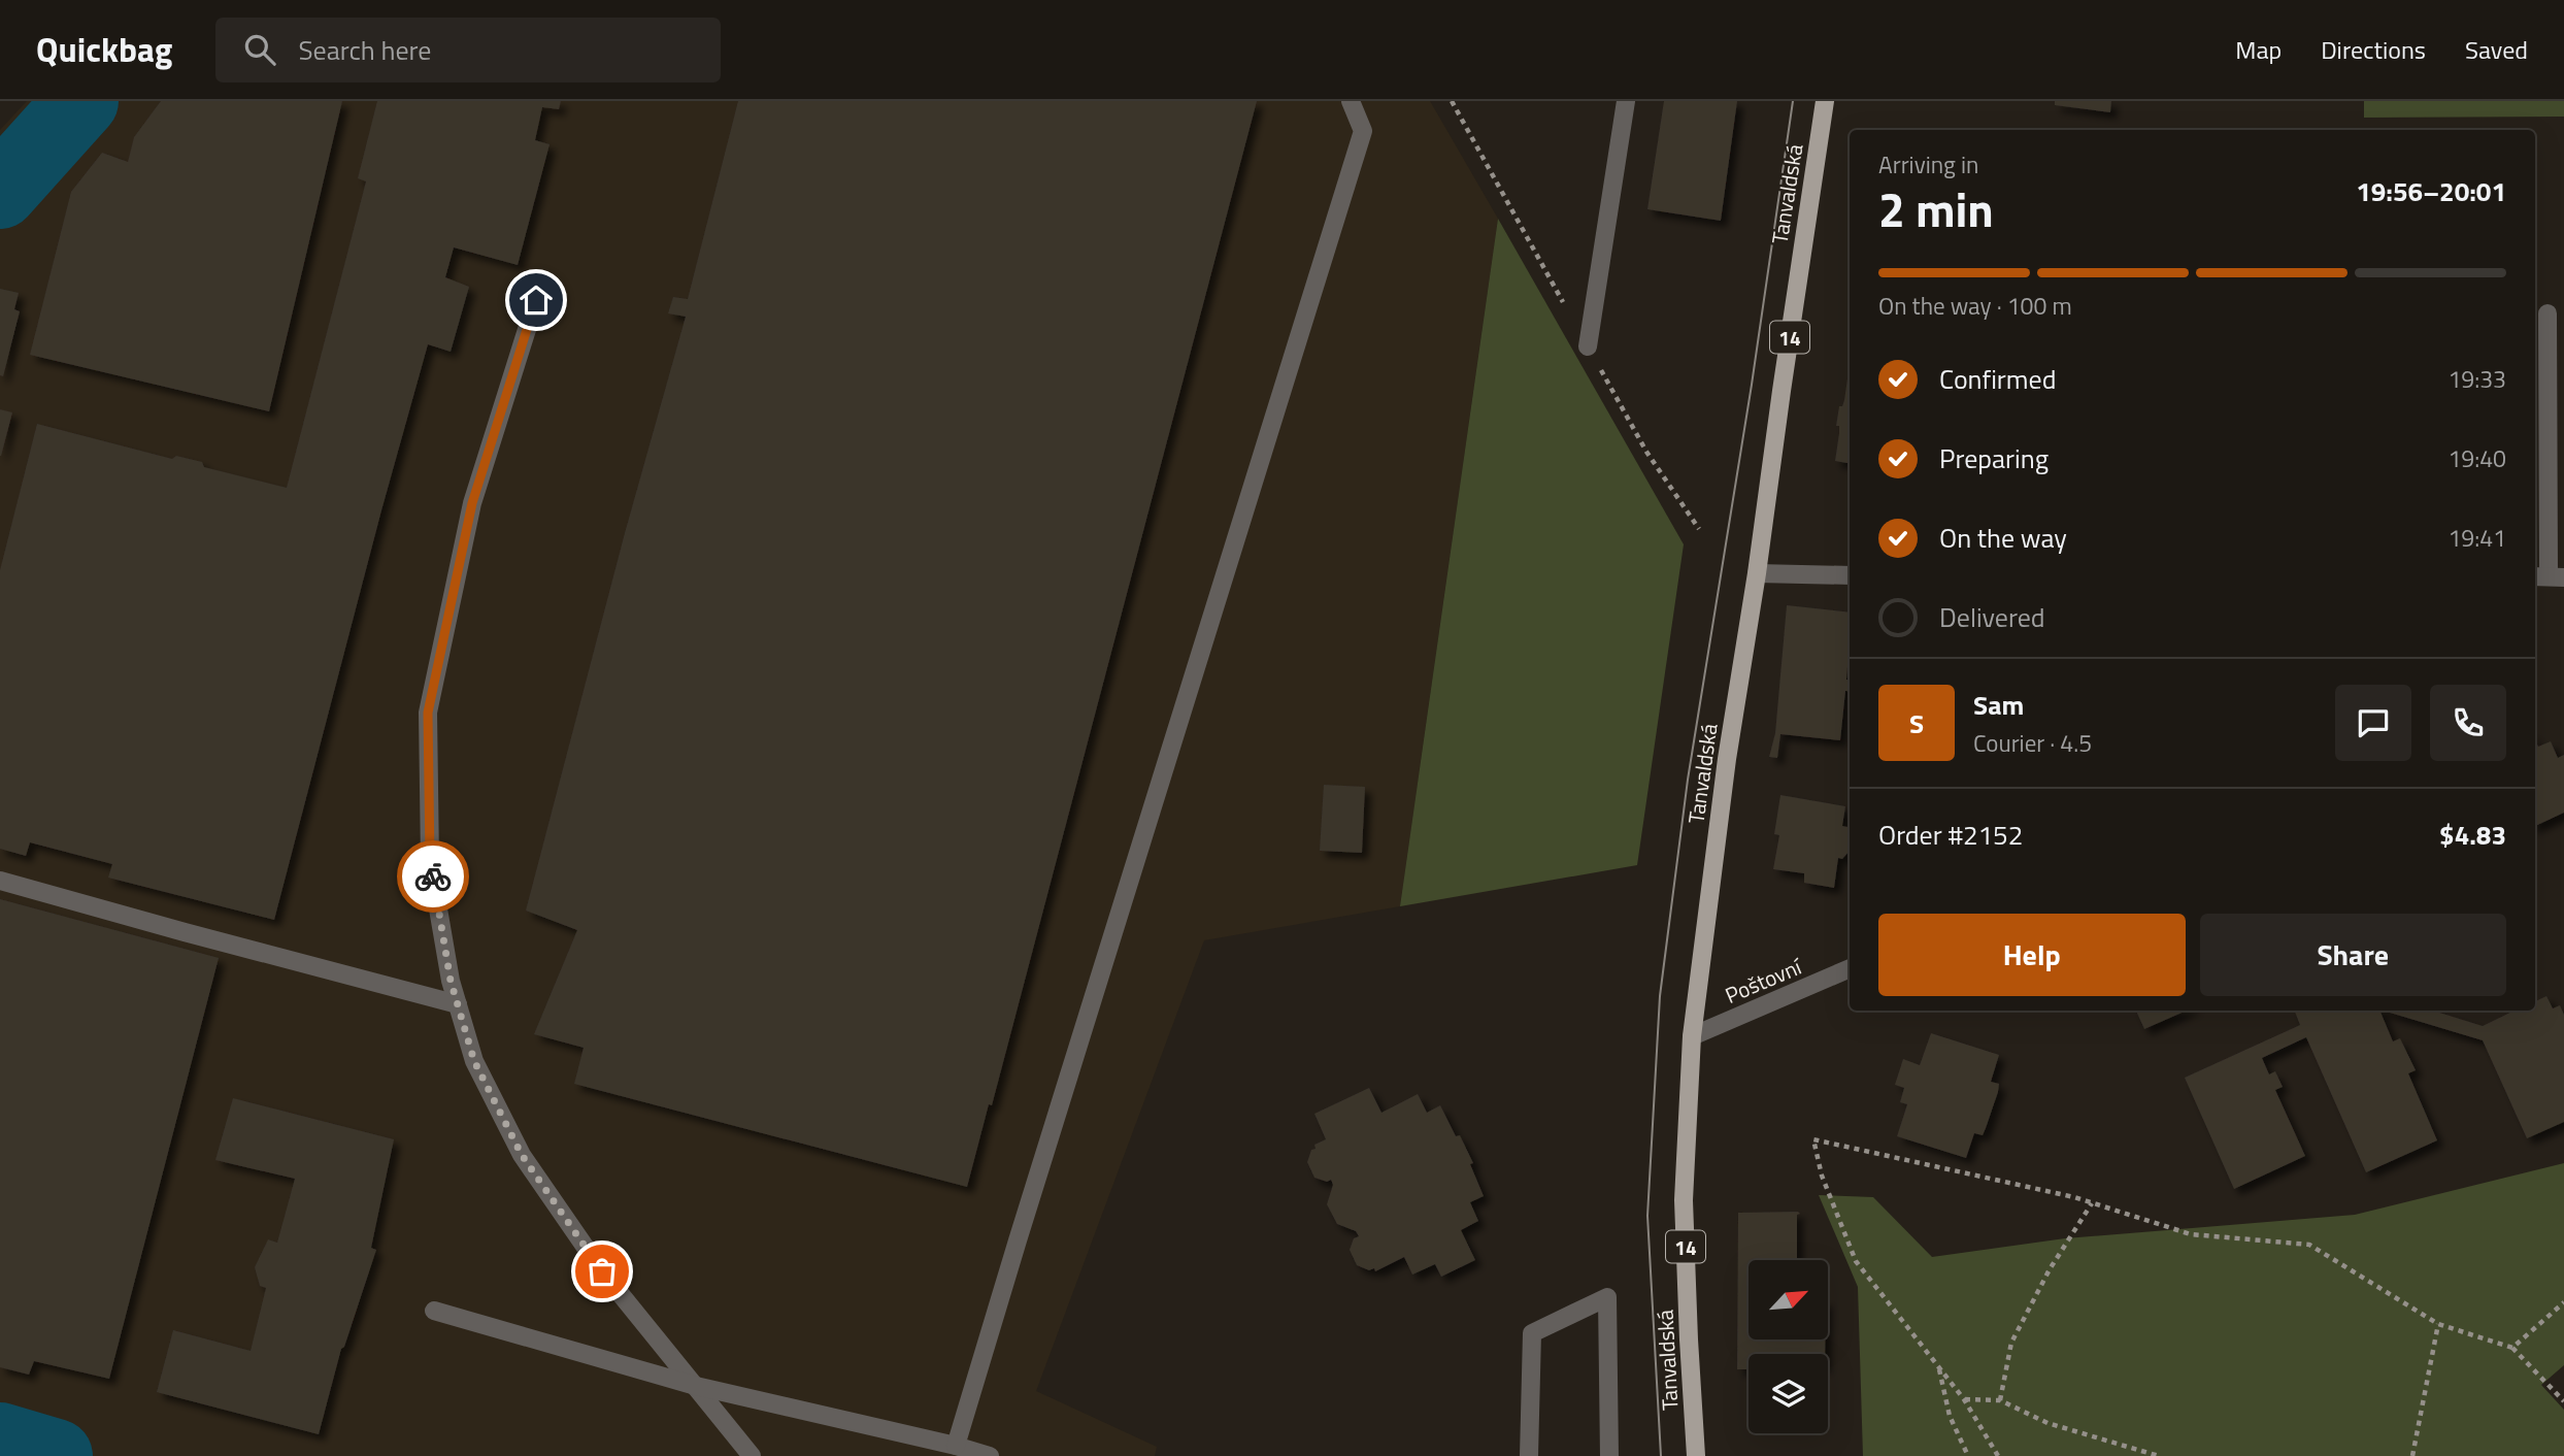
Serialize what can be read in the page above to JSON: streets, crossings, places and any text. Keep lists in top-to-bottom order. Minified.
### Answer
{"streets":{"main road":["Tanvaldská","14"],"street":["Poštovní"]},"crossings":[["Tanvaldská","Poštovní"]],"north":"top right","page":{"header":"Quickbag","search":"Search here","nav":["Map","Directions","Saved"],"heading":["2 min","Arriving in","19:56–20:01"],"panel":["Sam","Courier · 4.5","Order #2152","$4.83"],"bar":"On the way · 100 m","list":[["Confirmed","19:33"],["Preparing","19:40"],["On the way","19:41"],"Delivered"],"round":"S","buttons":["Help","Share"]}}
